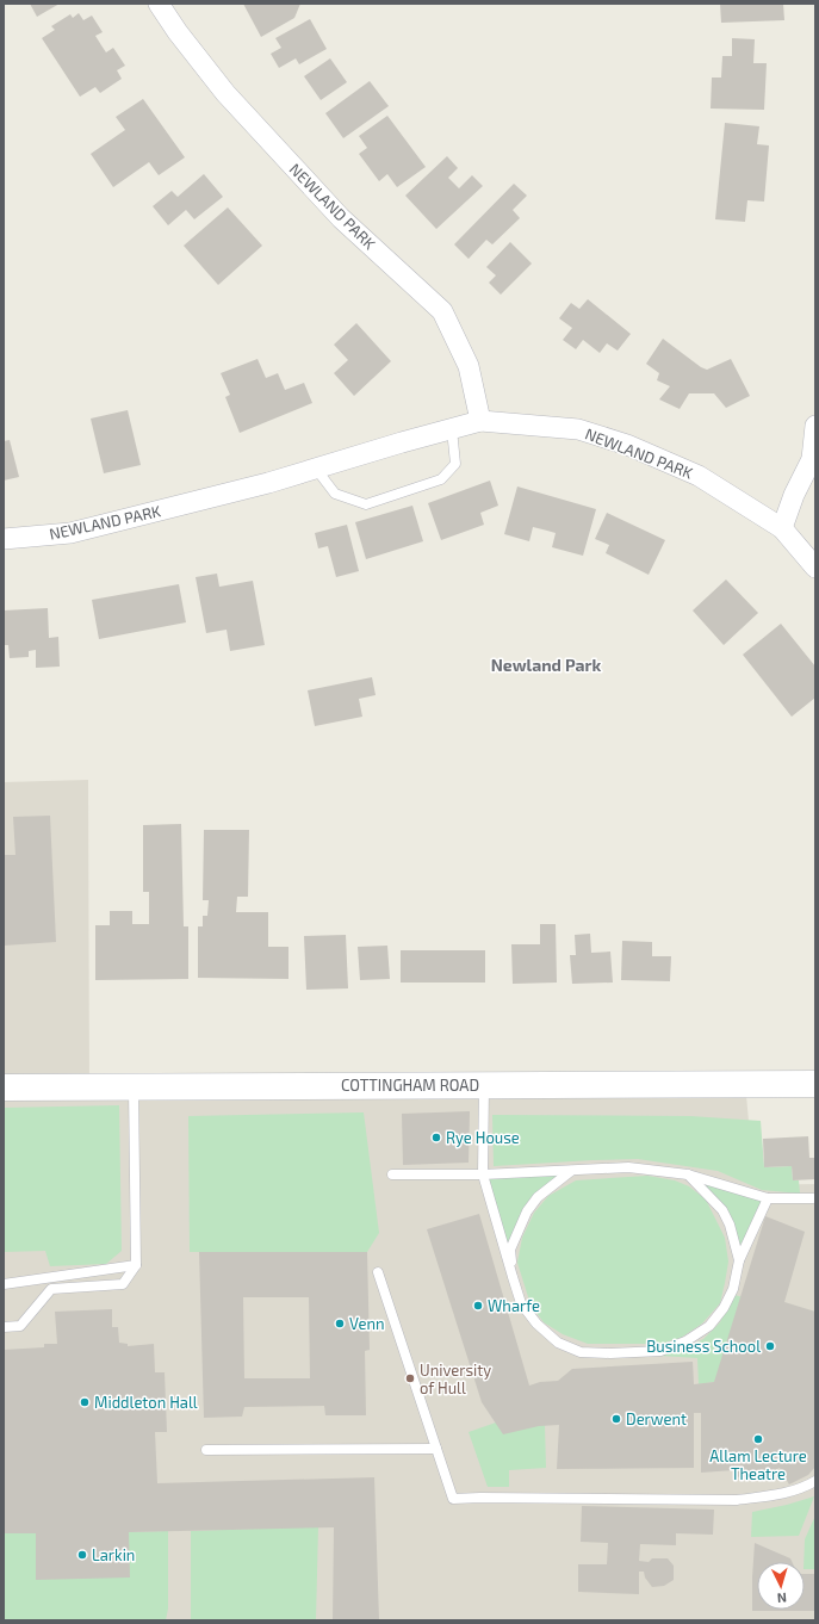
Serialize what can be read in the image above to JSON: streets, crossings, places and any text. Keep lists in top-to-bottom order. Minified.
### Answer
{"streets":{"main road":["COTTINGHAM ROAD"],"street":["NEWLAND PARK"]},"districts":["Newland Park"],"places":["Rye House","Wharfe","Venn","Business School","University of Hull","Middleton Hall","Derwent","Allam Lecture Theatre","Larkin"],"north":"bottom"}
